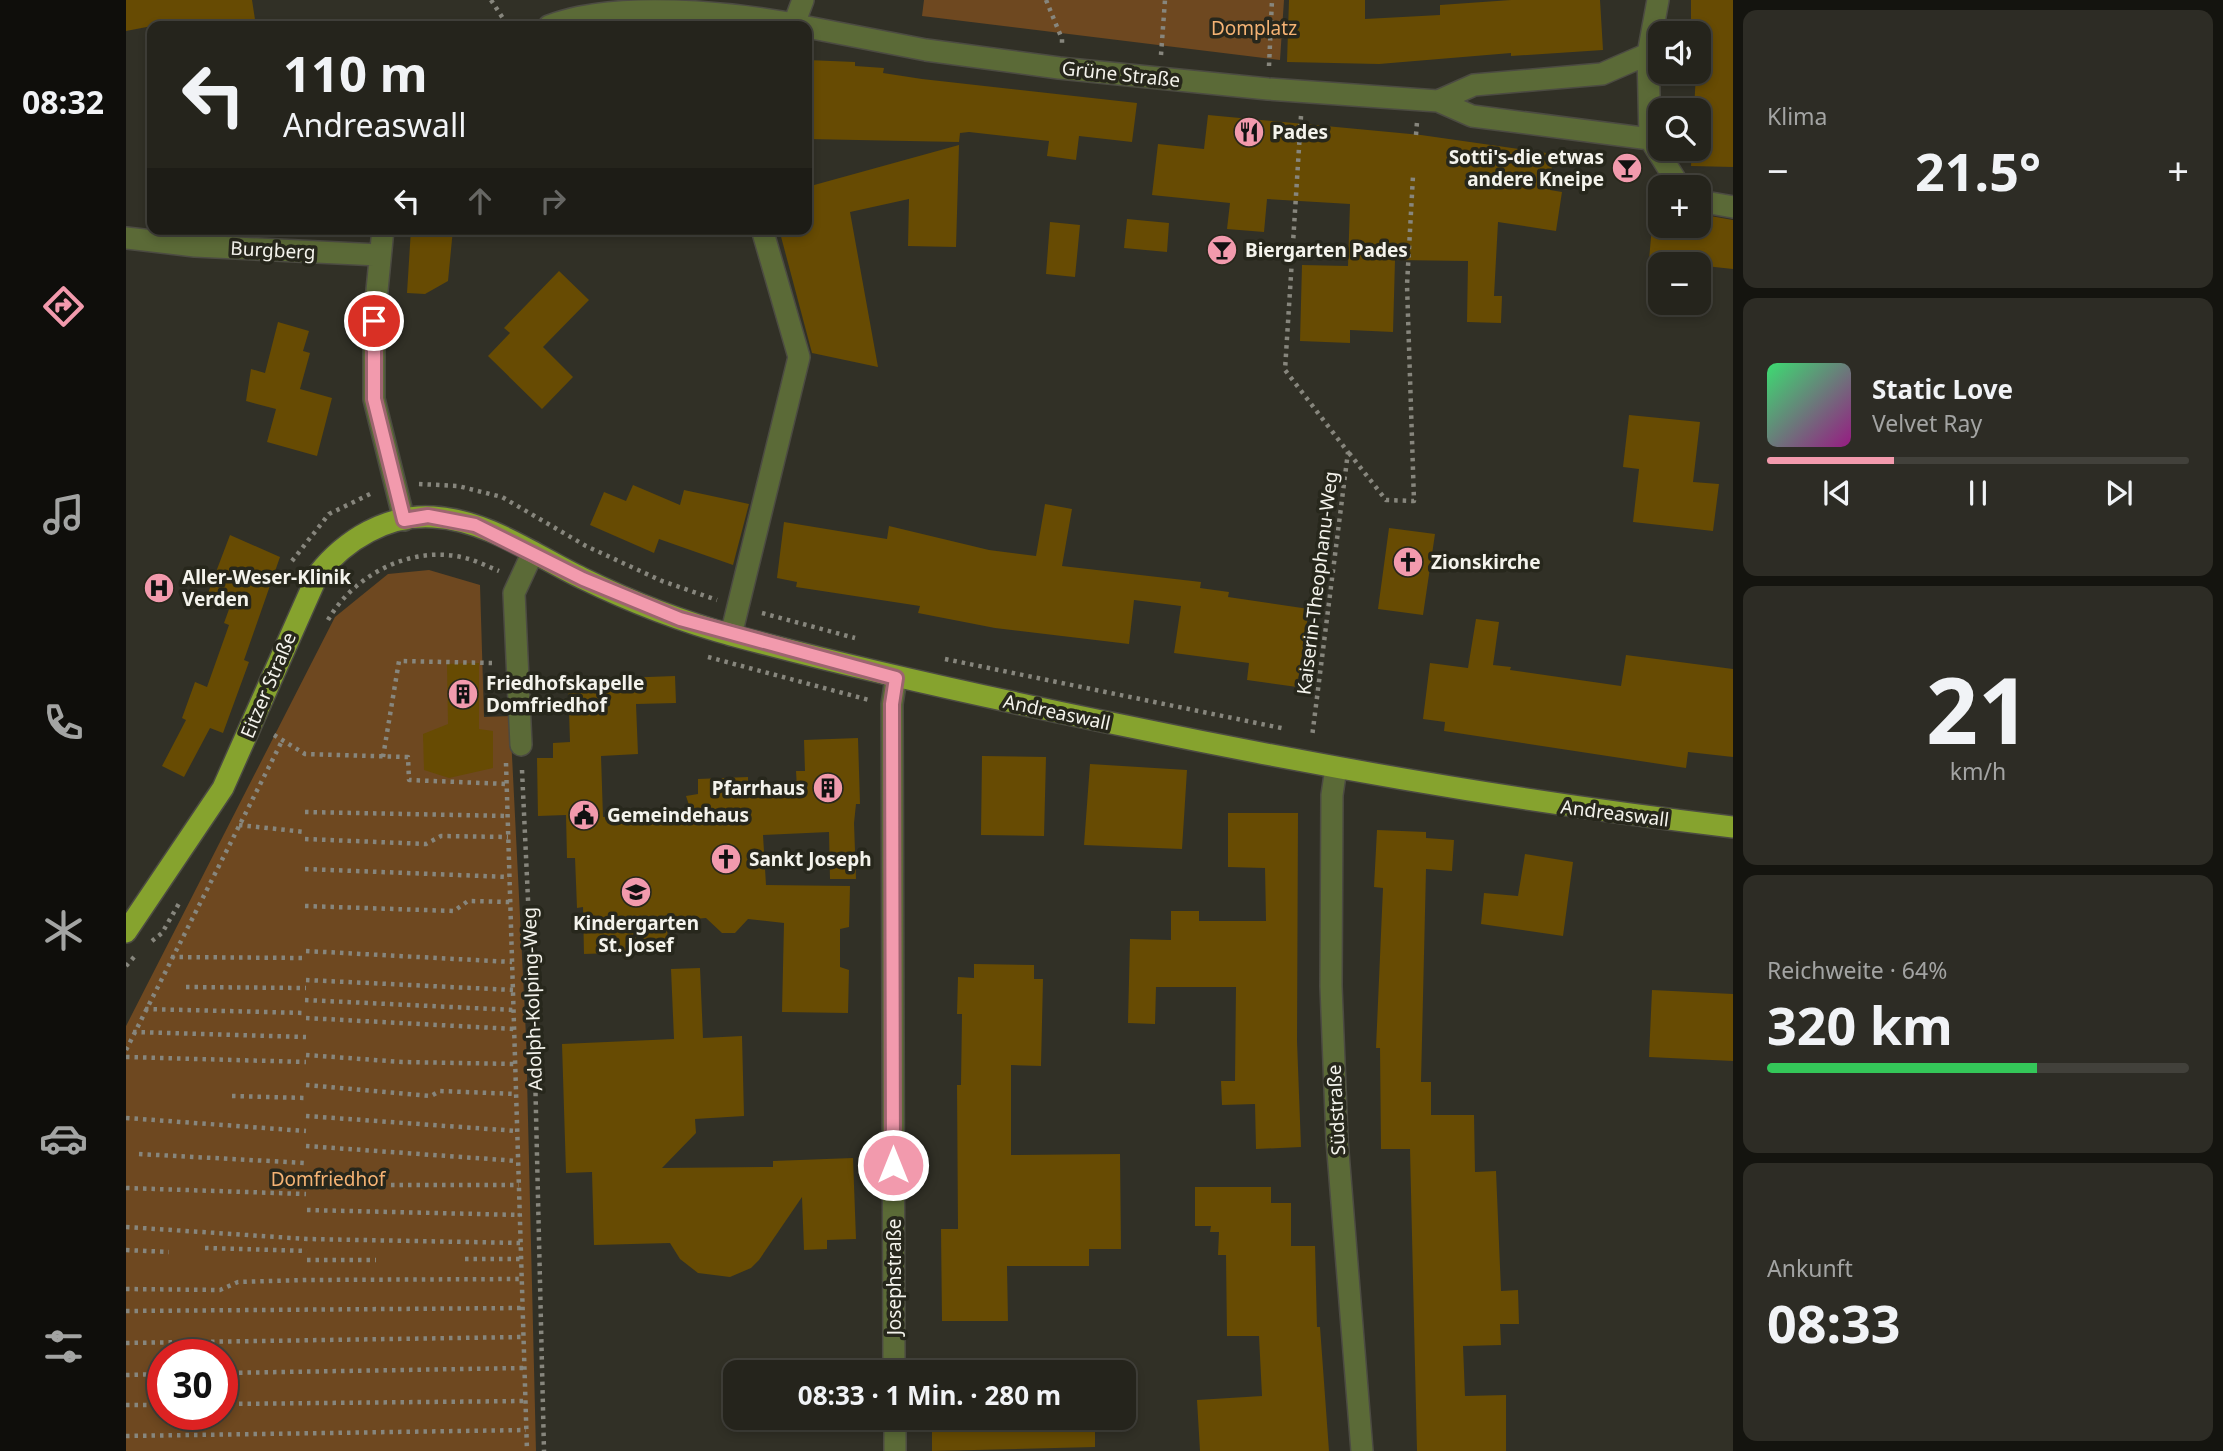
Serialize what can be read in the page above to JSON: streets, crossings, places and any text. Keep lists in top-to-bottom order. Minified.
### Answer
{"streets":{"main road":["Eitzer Straße","Andreaswall"],"street":["Grüne Straße","Burgberg","Südstraße","Josephstraße"],"path":["Kaiserin-Theophanu-Weg","Adolph-Kolping-Weg"]},"crossings":[["Grüne Straße","Kaiserin-Theophanu-Weg"],["Kaiserin-Theophanu-Weg","Andreaswall"],["Eitzer Straße","Andreaswall"],["Andreaswall","Südstraße"],["Andreaswall","Josephstraße"]],"parks":["Domplatz","Domfriedhof"],"places":{"restaurant":["Pades"],"bar":["Sotti's-die etwas andere Kneipe","Biergarten Pades"],"church":["Zionskirche","Sankt Joseph"],"hospital":["Aller-Weser-Klinik Verden"],"building":["Friedhofskapelle Domfriedhof","Pfarrhaus"],"public building":["Gemeindehaus"],"school or university":["Kindergarten St. Josef"]},"page":{"tabs":"08:32","tile":["Klima",["21","km/h"],["Reichweite · 64%","320 km"],["Ankunft","08:33"]],"map_buttons":["+","−"],"turn":["110 m","Andreaswall"],"heat":["−","21.5°","+"],"song":["Static Love","Velvet Ray"],"limit":"30","trip":"08:33 · 1 Min. · 280 m"}}
